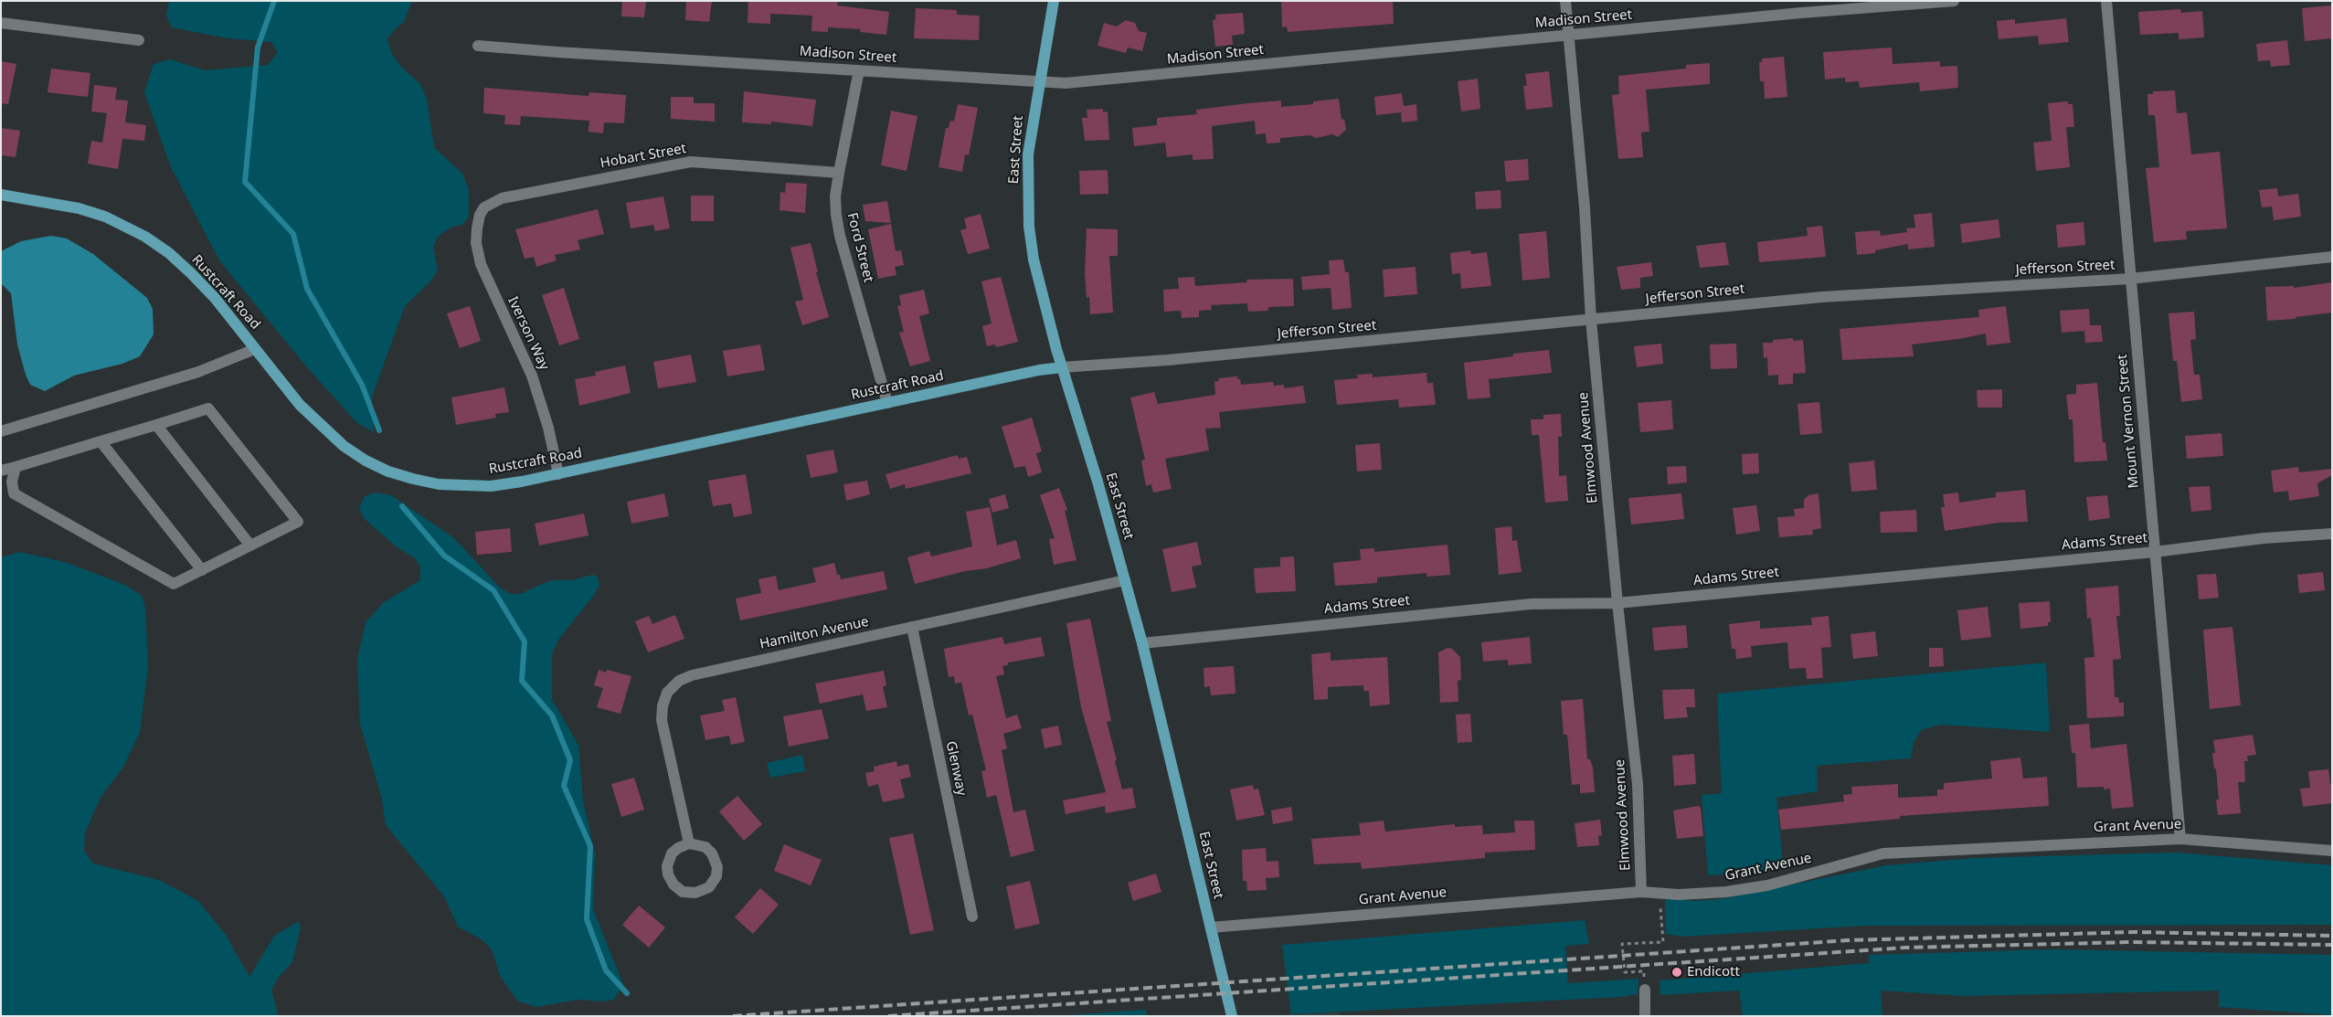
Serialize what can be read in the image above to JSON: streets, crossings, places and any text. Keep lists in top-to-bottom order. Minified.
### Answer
{"streets":{"main road":["East Street","Rustcraft Road"],"street":["Madison Street","Hobart Street","Ford Street","Jefferson Street","Iverson Way","Mount Vernon Street","Elmwood Avenue","Adams Street","Hamilton Avenue","Glenway","Grant Avenue"]},"crossings":[["Madison Street","East Street"],["Madison Street","Ford Street"],["Madison Street","Elmwood Avenue"],["East Street","Jefferson Street"],["East Street","Rustcraft Road"],["East Street","Adams Street"],["East Street","Hamilton Avenue"],["East Street","Grant Avenue"],["Hobart Street","Ford Street"],["Hobart Street","Iverson Way"],["Ford Street","Rustcraft Road"],["Jefferson Street","Rustcraft Road"],["Jefferson Street","Mount Vernon Street"],["Jefferson Street","Elmwood Avenue"],["Rustcraft Road","Iverson Way"],["Mount Vernon Street","Adams Street"],["Mount Vernon Street","Grant Avenue"],["Elmwood Avenue","Adams Street"],["Elmwood Avenue","Grant Avenue"],["Hamilton Avenue","Glenway"]],"places":["Endicott"]}
